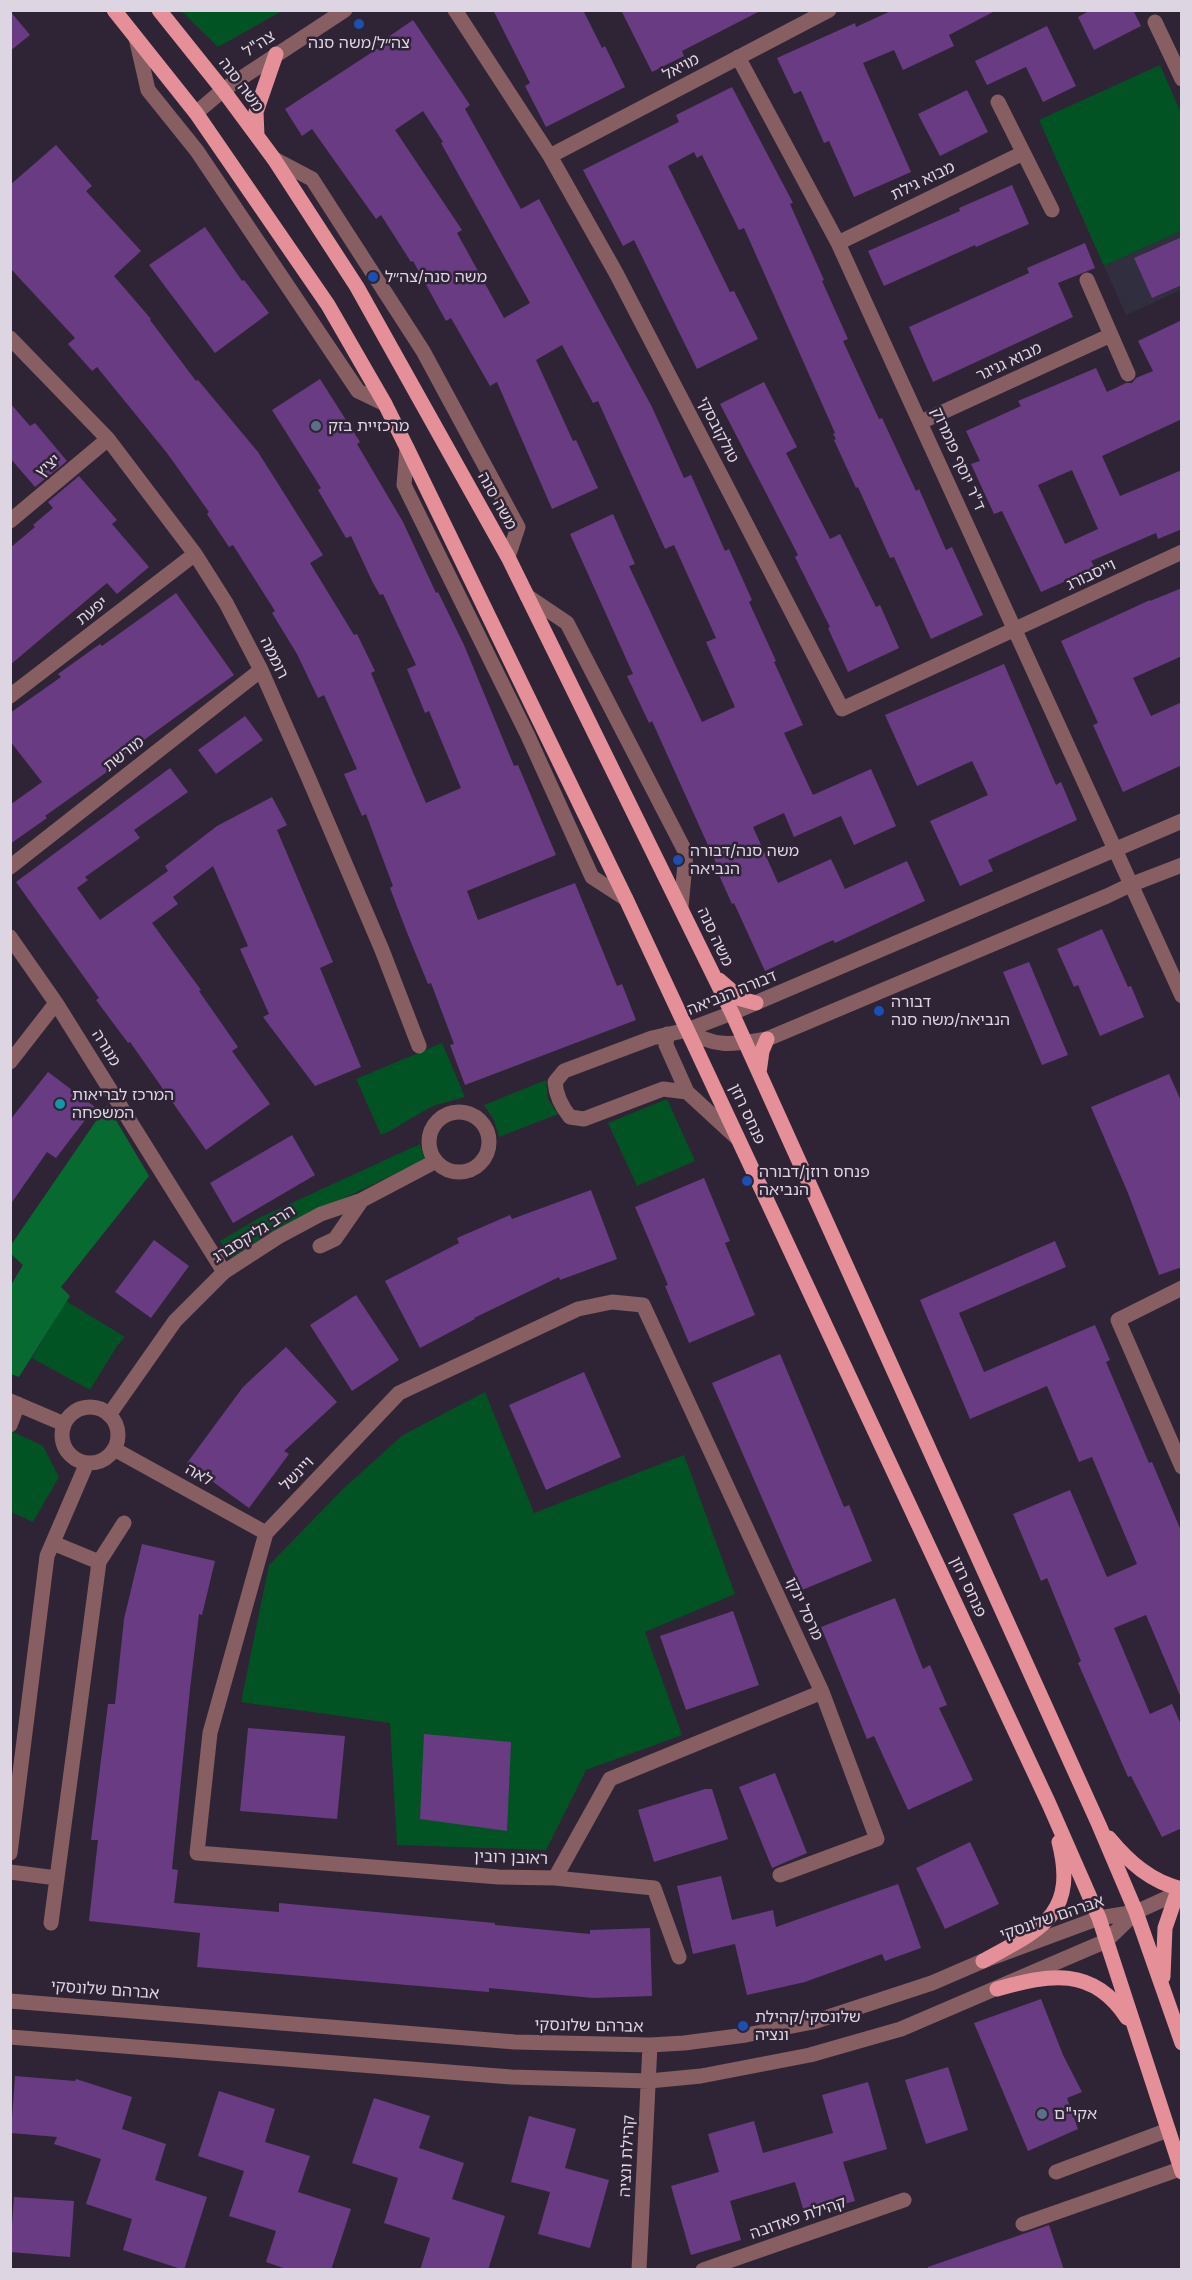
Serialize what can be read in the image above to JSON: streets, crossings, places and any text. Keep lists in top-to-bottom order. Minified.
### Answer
{"streets":{"main road":["משה סנה","פנחס רוזן"],"street":["צה\"ל","מויאל","מבוא גילת","מבוא גניגר","טולקובסקי","ד\"ר יוסף פומרוק","יציץ","וייסבורג","יפעת","רוממה","מורשת","דבורה הנביאה","מנורה","הרב גליקסברג","ויינשל","לאה","מרסל ינקו","ראובן רובין","אברהם שלונסקי","קהילת ונציה","קהילת פאדובה"]},"crossings":[["צה\"ל","משה סנה"],["מויאל","טולקובסקי"],["מויאל","ד\"ר יוסף פומרוק"],["משה סנה","דבורה הנביאה"],["משה סנה","פנחס רוזן"],["מבוא גילת","ד\"ר יוסף פומרוק"],["מבוא גניגר","ד\"ר יוסף פומרוק"],["טולקובסקי","ד\"ר יוסף פומרוק"],["טולקובסקי","וייסבורג"],["ד\"ר יוסף פומרוק","וייסבורג"],["ד\"ר יוסף פומרוק","דבורה הנביאה"],["יציץ","רוממה"],["יפעת","רוממה"],["רוממה","מורשת"],["דבורה הנביאה","פנחס רוזן"],["מנורה","הרב גליקסברג"],["פנחס רוזן","אברהם שלונסקי"],["הרב גליקסברג","לאה"],["ויינשל","לאה"],["ויינשל","מרסל ינקו"],["ויינשל","ראובן רובין"],["מרסל ינקו","ראובן רובין"],["אברהם שלונסקי","קהילת ונציה"]],"places":["צה״ל/משה סנה","משה סנה/צה״ל","מרכזיית בזק","משה סנה/דבורה הנביאה","דבורה הנביאה/משה סנה","המרכז לבריאות המשפחה","פנחס רוזן/דבורה הנביאה","שלונסקי/קהילת ונציה","אקי\"ם"]}
